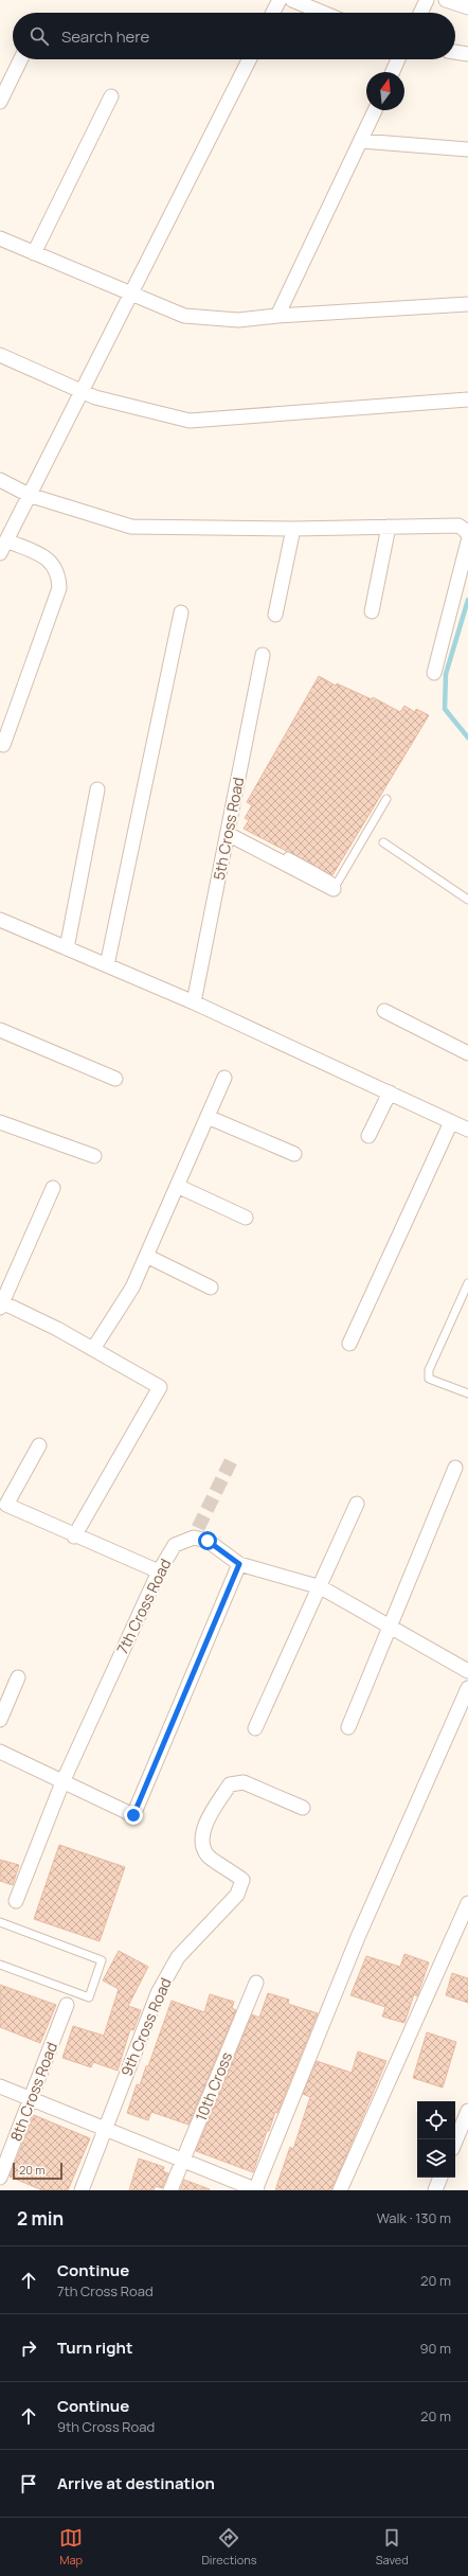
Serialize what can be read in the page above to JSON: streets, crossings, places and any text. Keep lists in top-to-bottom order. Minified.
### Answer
{"streets":{"street":["5th Cross Road","7th Cross Road","9th Cross Road","10th Cross","8th Cross Road"]},"scale_bar":"20 m","north":"top","page":{"search":"Search here","scale":"20 m","heading":["2 min","Walk · 130 m"],"list":[["Continue","7th Cross Road","20 m"],["Turn right","90 m"],["Continue","9th Cross Road","20 m"],"Arrive at destination"],"nav":["Map","Directions","Saved"]}}
